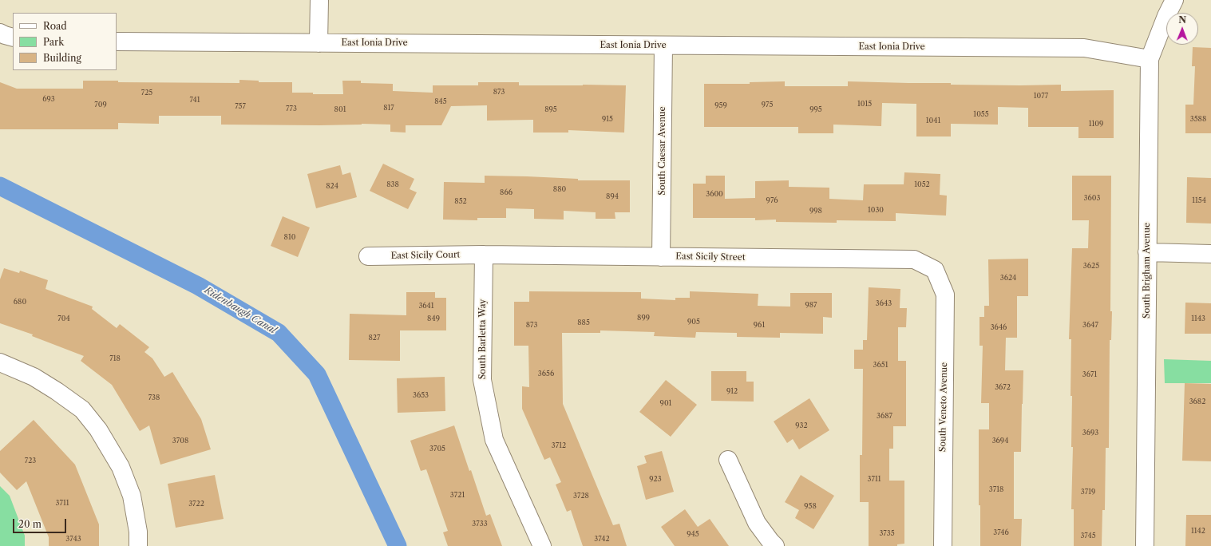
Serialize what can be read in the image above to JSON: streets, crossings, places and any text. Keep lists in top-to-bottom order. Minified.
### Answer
{"streets":{"street":["East Ionia Drive","South Caesar Avenue","East Sicily Court","East Sicily Street","South Brigham Avenue","South Barletta Way","South Veneto Avenue"]},"crossings":[["East Ionia Drive","South Caesar Avenue"],["East Ionia Drive","South Brigham Avenue"],["South Caesar Avenue","East Sicily Street"],["East Sicily Court","East Sicily Street"],["East Sicily Court","South Barletta Way"],["East Sicily Street","South Barletta Way"],["East Sicily Street","South Veneto Avenue"]],"water":["Ridenbaugh Canal"],"house_numbers":["873","725","1077","693","741","845","1015","709","975","959","757","817","773","801","895","995","1055","915","3588","1041","1109","838","1052","824","880","866","3600","894","3603","976","1154","852","1030","998","810","3625","3624","680","3643","987","3641","899","704","849","1143","905","885","873","961","3647","3646","827","718","3651","3656","3671","3672","912","3653","738","3682","901","3687","932","3693","3708","3694","3712","3705","723","923","3711","3718","3719","3721","3728","3711","3722","958","3733","1142","3746","3735","945","3745","3743","3742"],"legend":["Road","Park","Building"],"scale_bar":"20 m","north":"top"}
